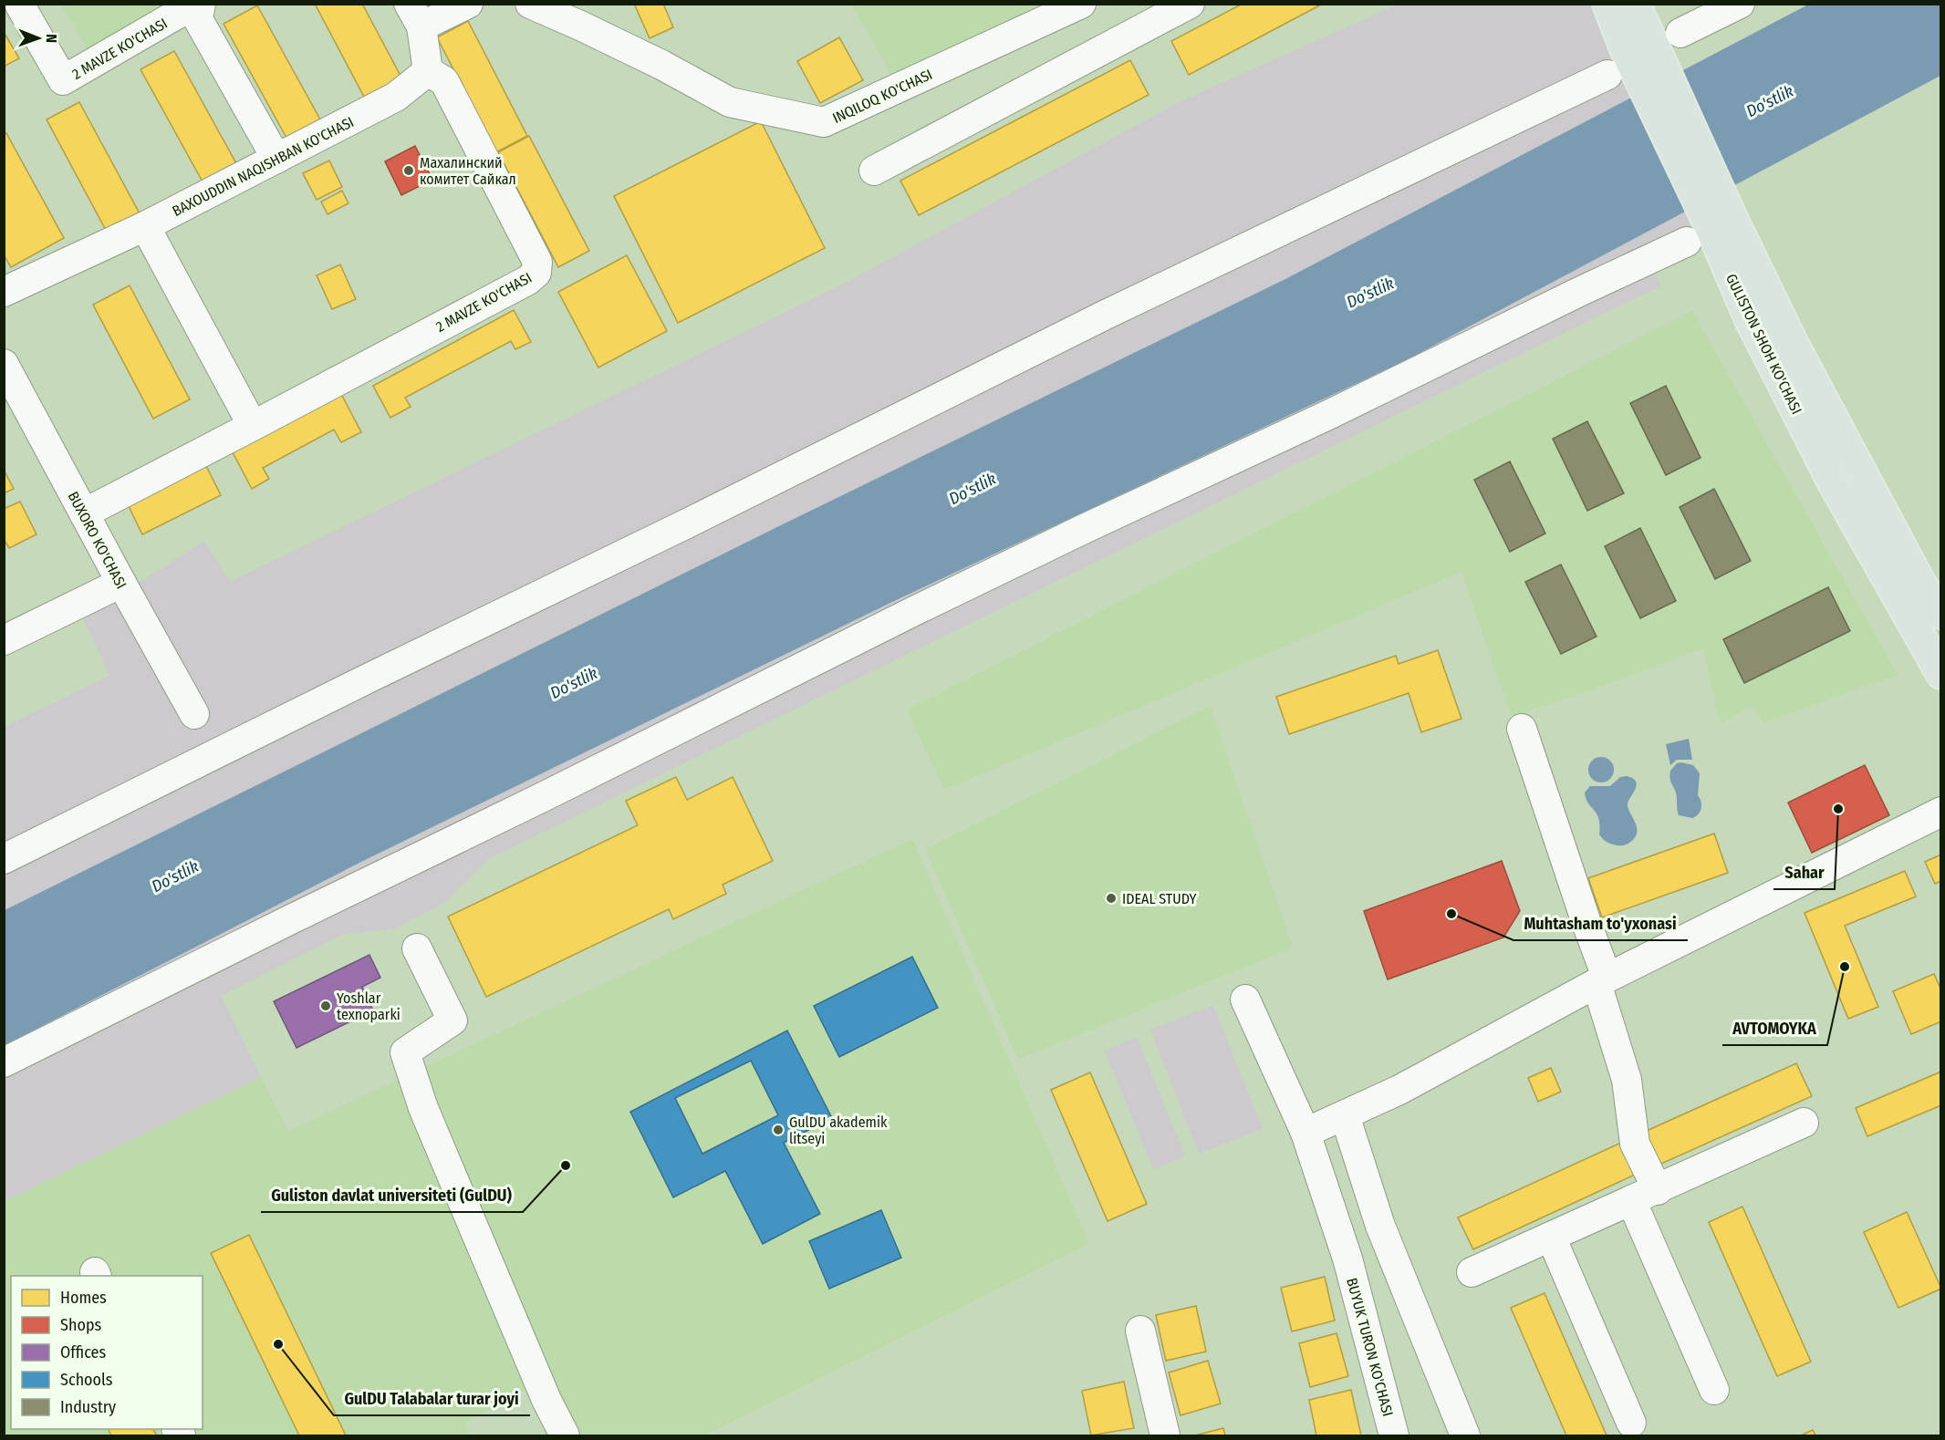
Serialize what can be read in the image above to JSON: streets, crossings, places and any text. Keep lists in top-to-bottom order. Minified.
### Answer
{"streets":{"main road":["GULISTON SHOH KO'CHASI"],"street":["2 MAVZE KO'CHASI","INQILOQ KO'CHASI","BAXOUDDIN NAQISHBAN KO'CHASI","BUXORO KO'CHASI","BUYUK TURON KO'CHASI"]},"crossings":[["2 MAVZE KO'CHASI","BAXOUDDIN NAQISHBAN KO'CHASI"]],"water":["Do'stlik"],"places":["Махалинский комитет Сайкал","Sahar","IDEAL STUDY","Muhtasham to'yxonasi","AVTOMOYKA","Yoshlar texnoparki","GulDU akademik litseyi","Guliston davlat universiteti (GulDU)","GulDU Talabalar turar joyi"],"legend":["Homes","Shops","Offices","Schools","Industry"],"north":"right"}
